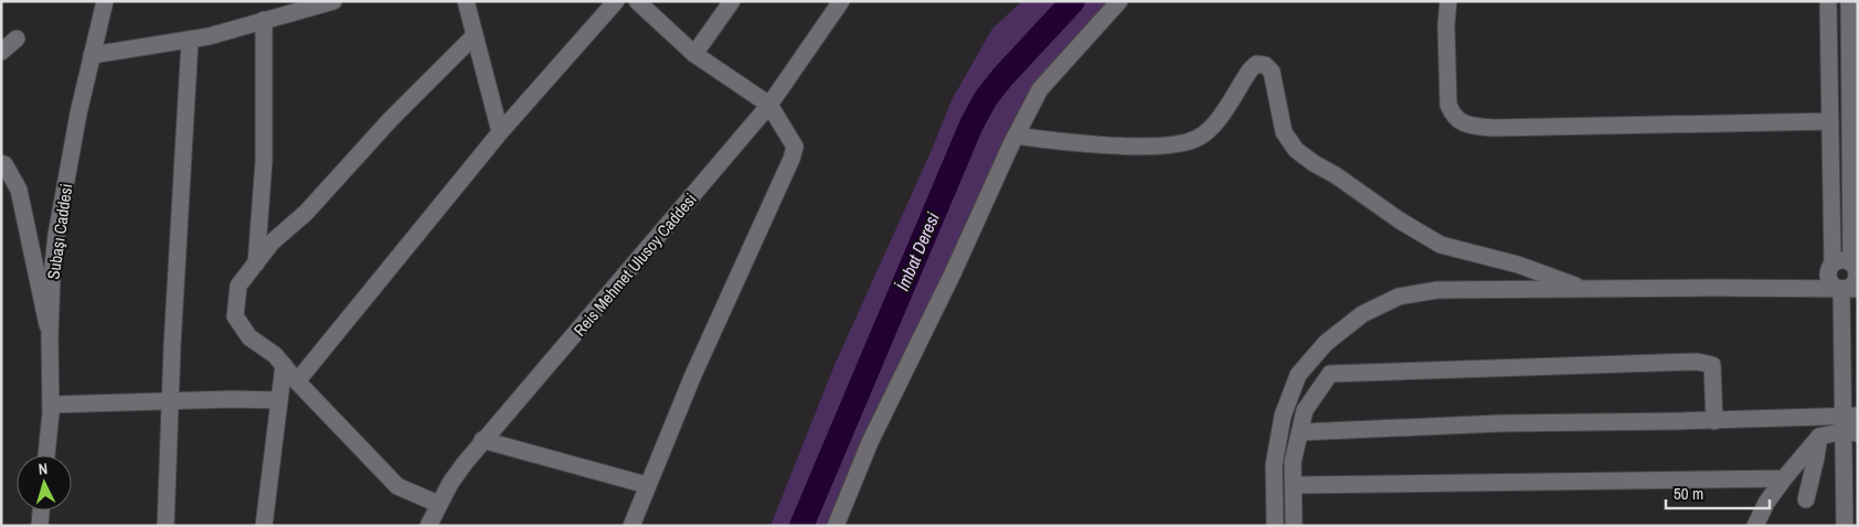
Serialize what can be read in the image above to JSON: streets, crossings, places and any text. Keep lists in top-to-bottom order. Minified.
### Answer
{"streets":{"street":["Subaşı Caddesi","Reis Mehmet Ulusoy Caddesi"]},"water":["İmbat Deresi"],"scale_bar":"50 m","north":"top"}
